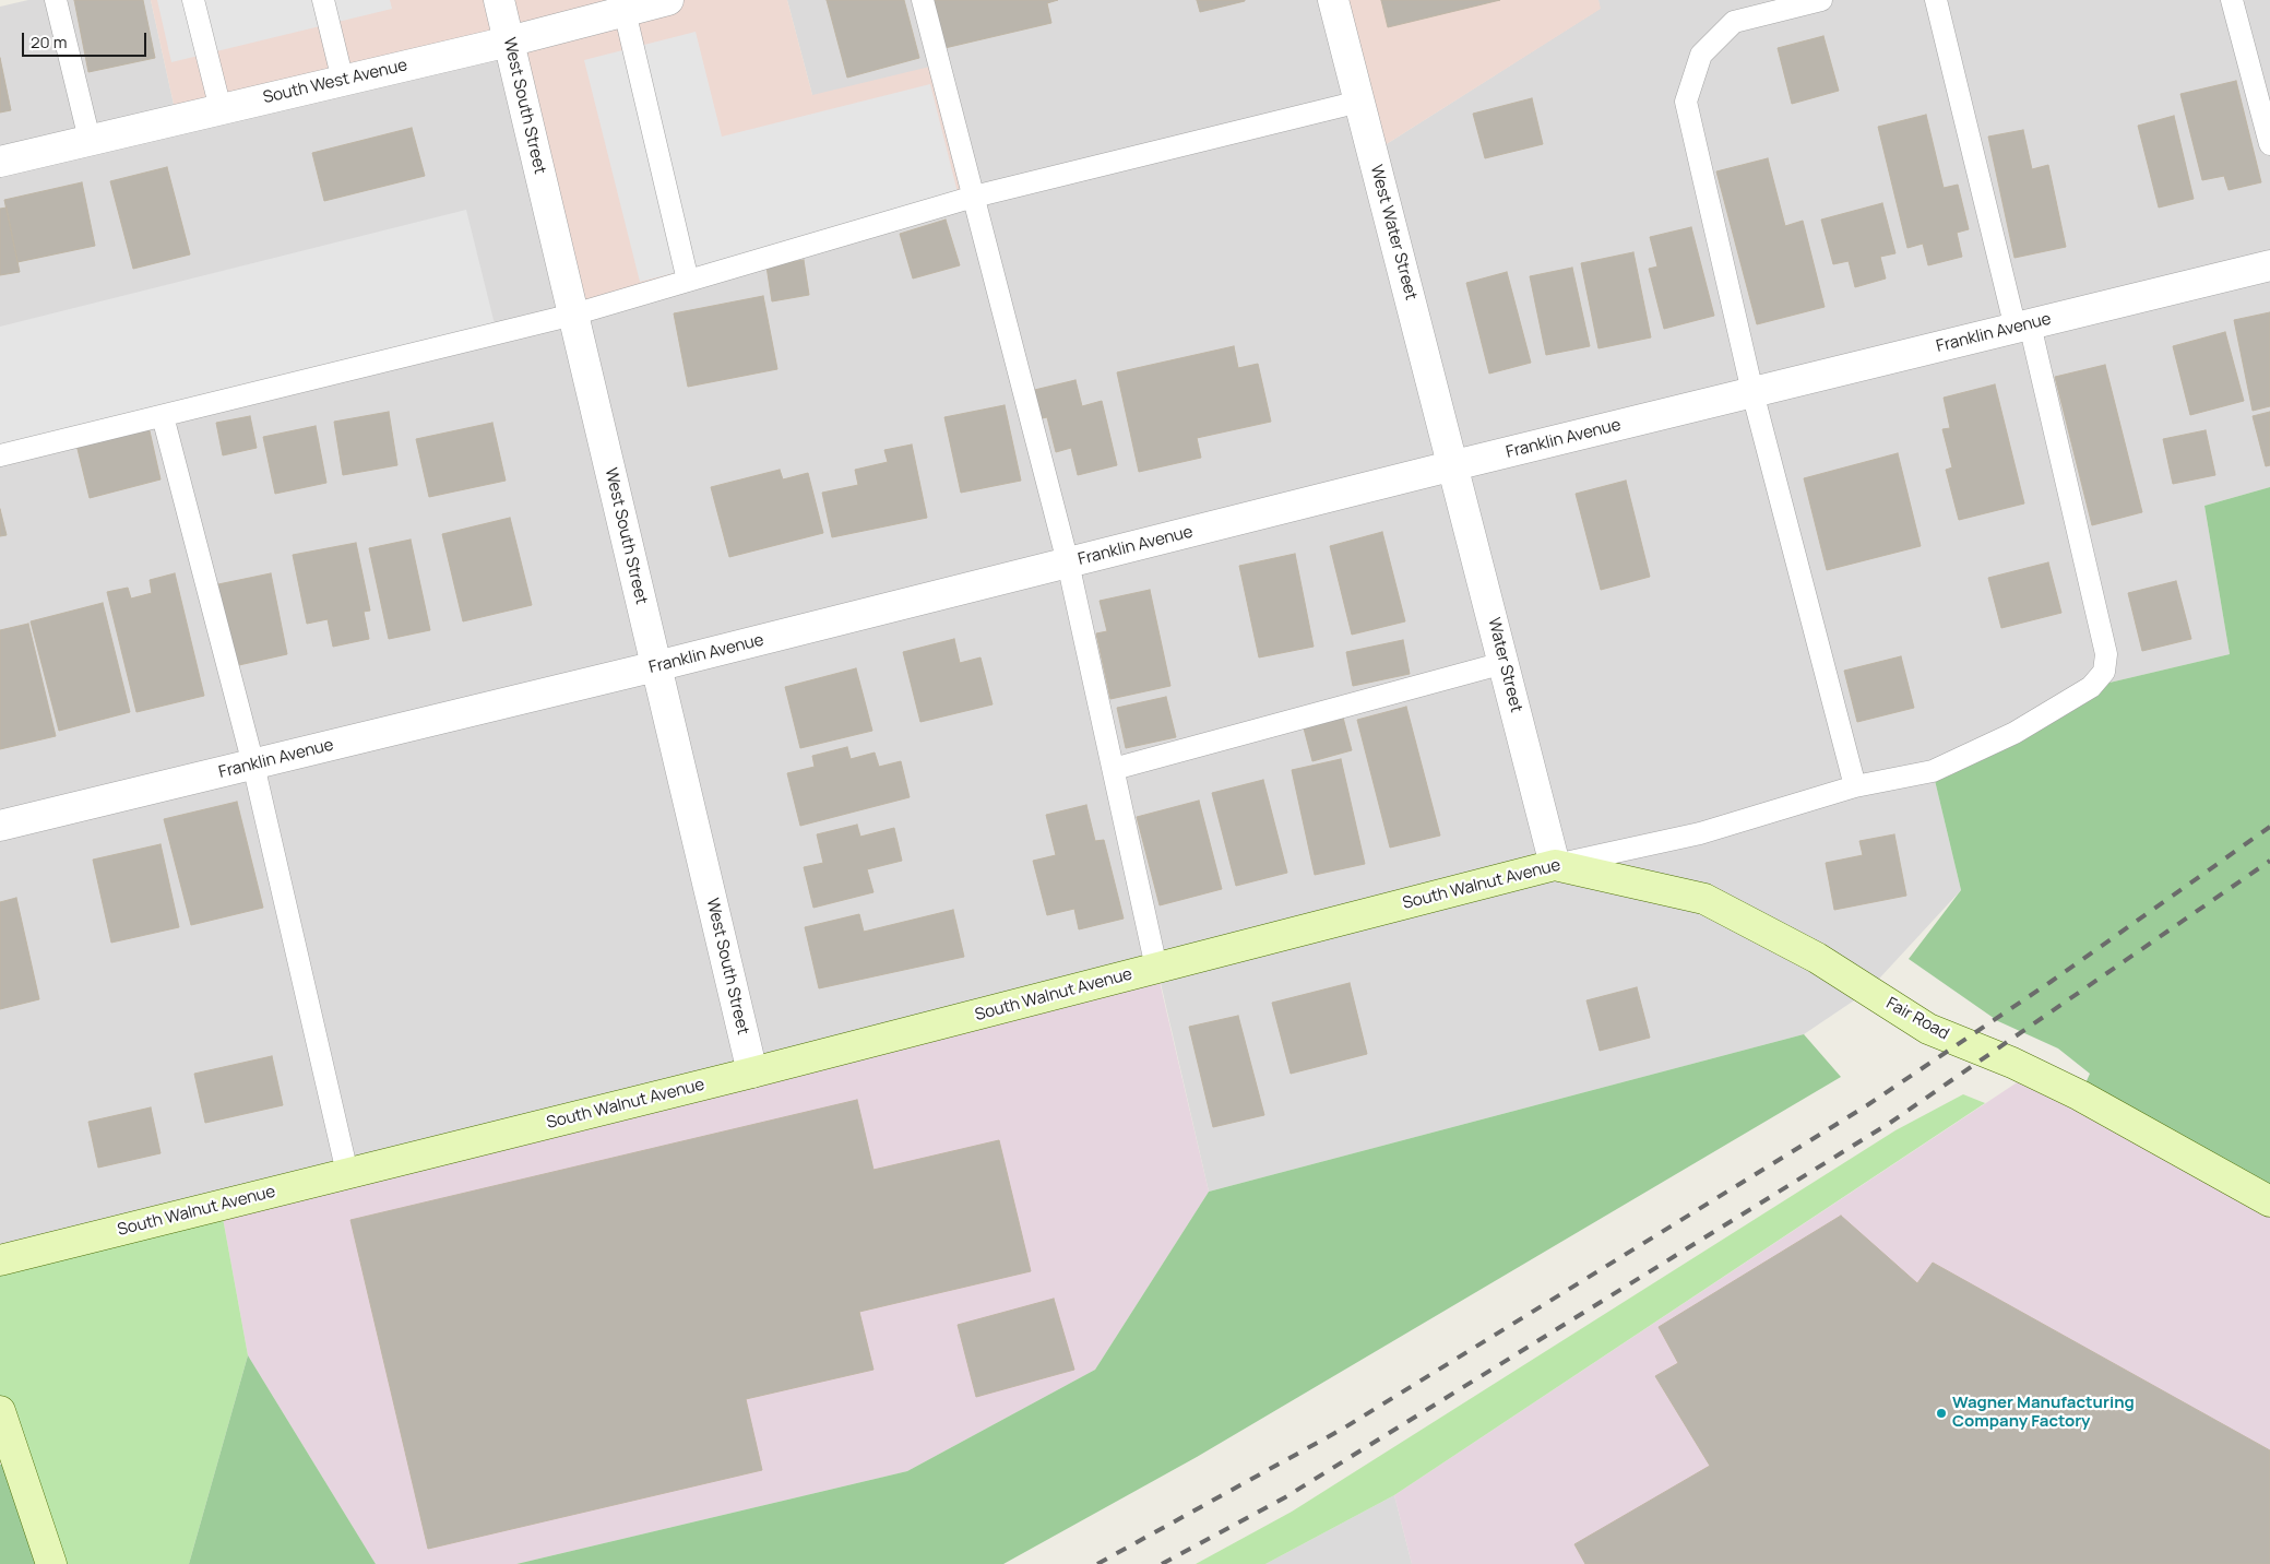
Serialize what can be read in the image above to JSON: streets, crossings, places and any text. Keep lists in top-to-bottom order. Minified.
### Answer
{"streets":{"main road":["South Walnut Avenue","Fair Road"],"street":["South West Avenue","West South Street","West Water Street","Franklin Avenue","Water Street"]},"crossings":[["South West Avenue","West South Street"],["West South Street","Franklin Avenue"],["West South Street","South Walnut Avenue"],["West Water Street","Franklin Avenue"],["West Water Street","Water Street"],["Franklin Avenue","Water Street"],["Franklin Avenue","South Walnut Avenue"],["Water Street","South Walnut Avenue"],["Water Street","Fair Road"],["South Walnut Avenue","Fair Road"]],"places":["Wagner Manufacturing Company Factory"],"scale_bar":"20 m"}
